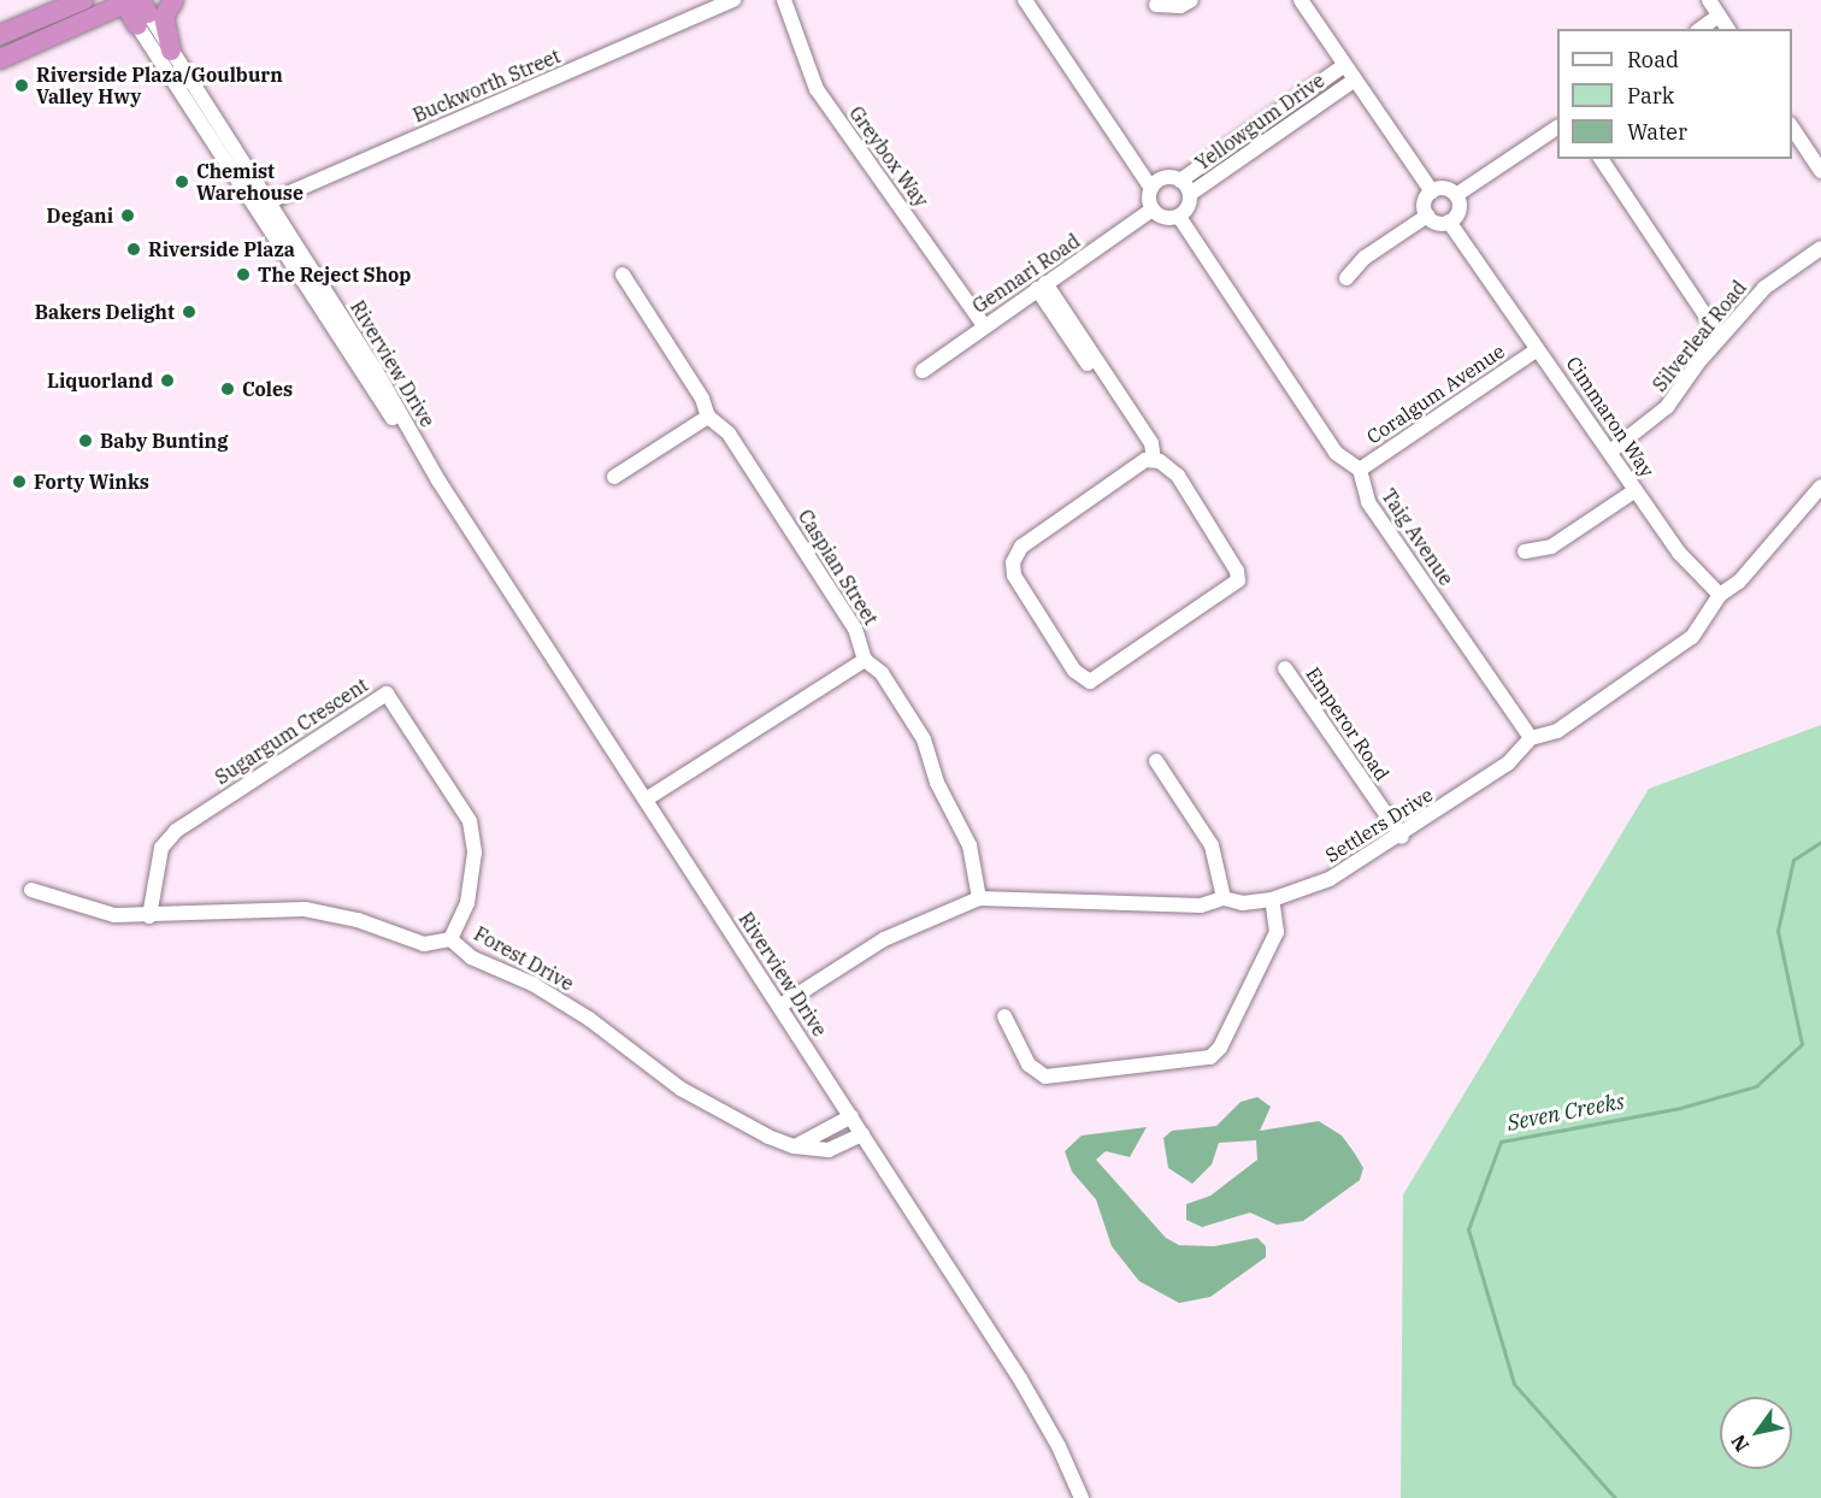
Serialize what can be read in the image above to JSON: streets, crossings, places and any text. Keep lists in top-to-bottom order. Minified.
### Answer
{"streets":{"street":["Buckworth Street","Yellowgum Drive","Greybox Way","Gennari Road","Silverleaf Road","Riverview Drive","Coralgum Avenue","Cimmaron Way","Taig Avenue","Caspian Street","Emperor Road","Sugargum Crescent","Settlers Drive","Forest Drive"]},"crossings":[["Buckworth Street","Riverview Drive"],["Yellowgum Drive","Gennari Road"],["Greybox Way","Gennari Road"],["Silverleaf Road","Cimmaron Way"],["Riverview Drive","Settlers Drive"],["Riverview Drive","Forest Drive"],["Coralgum Avenue","Cimmaron Way"],["Coralgum Avenue","Taig Avenue"],["Cimmaron Way","Settlers Drive"],["Taig Avenue","Settlers Drive"],["Caspian Street","Settlers Drive"],["Emperor Road","Settlers Drive"],["Sugargum Crescent","Forest Drive"]],"water":["Seven Creeks"],"places":["Riverside Plaza/Goulburn Valley Hwy","Chemist Warehouse","Degani","Riverside Plaza","The Reject Shop","Bakers Delight","Liquorland","Coles","Baby Bunting","Forty Winks"],"legend":["Road","Park","Water"],"north":"bottom left"}
